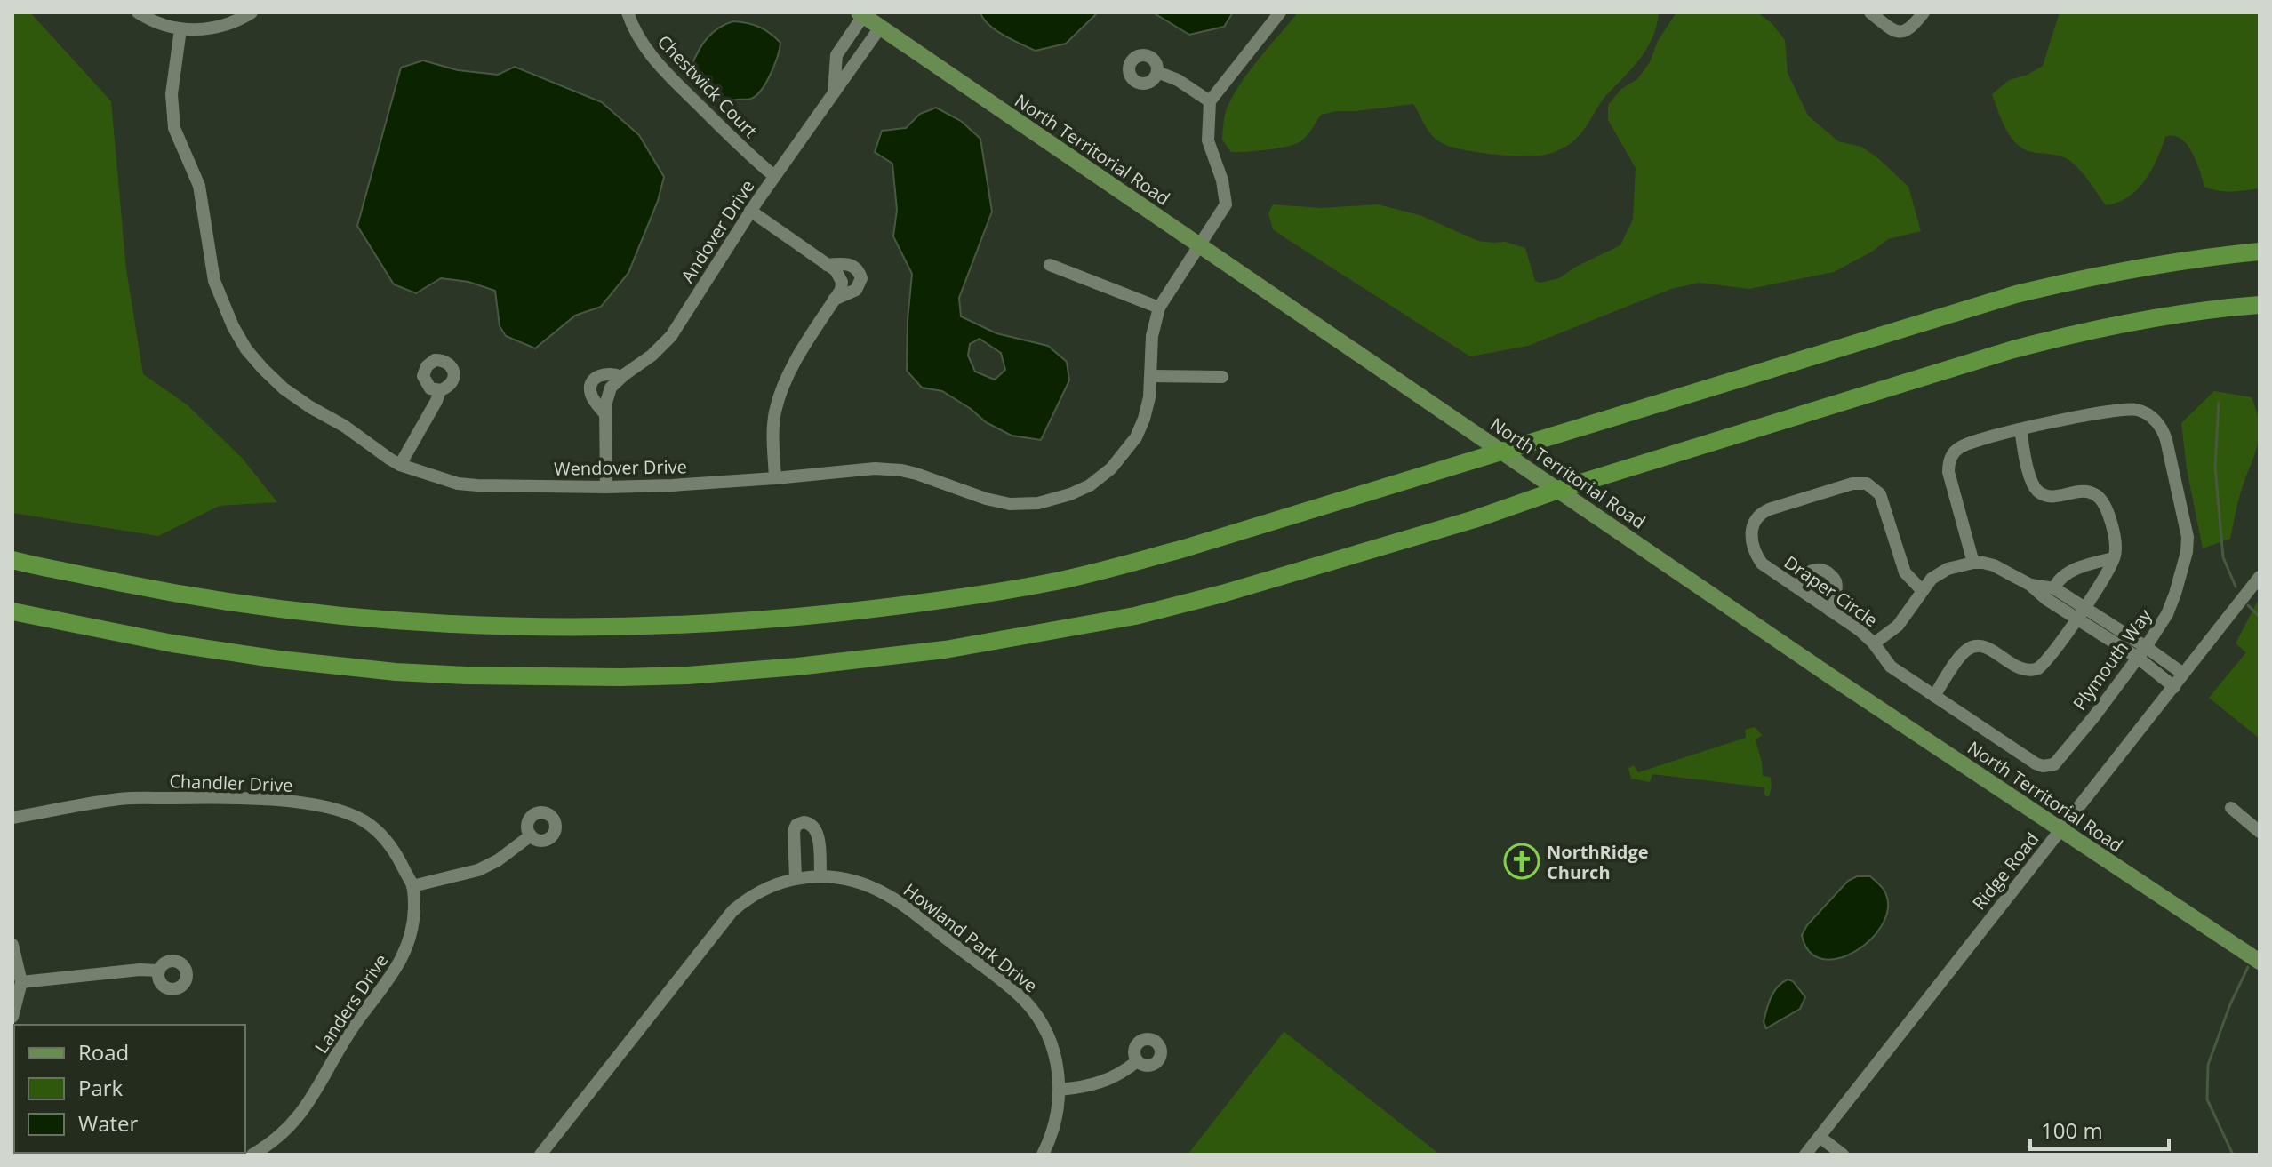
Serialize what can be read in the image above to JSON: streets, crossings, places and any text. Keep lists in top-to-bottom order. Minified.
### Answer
{"streets":{"main road":["North Territorial Road"],"street":["Chestwick Court","Andover Drive","Wendover Drive","Draper Circle","Plymouth Way","Chandler Drive","Ridge Road","Howland Park Drive","Landers Drive"]},"crossings":[["Chestwick Court","Andover Drive"],["North Territorial Road","Andover Drive"],["North Territorial Road","Wendover Drive"],["North Territorial Road","Ridge Road"],["Andover Drive","Wendover Drive"],["Draper Circle","Plymouth Way"],["Chandler Drive","Landers Drive"]],"places":{"church":["NorthRidge Church"]},"legend":["Road","Park","Water"],"scale_bar":"100 m"}
